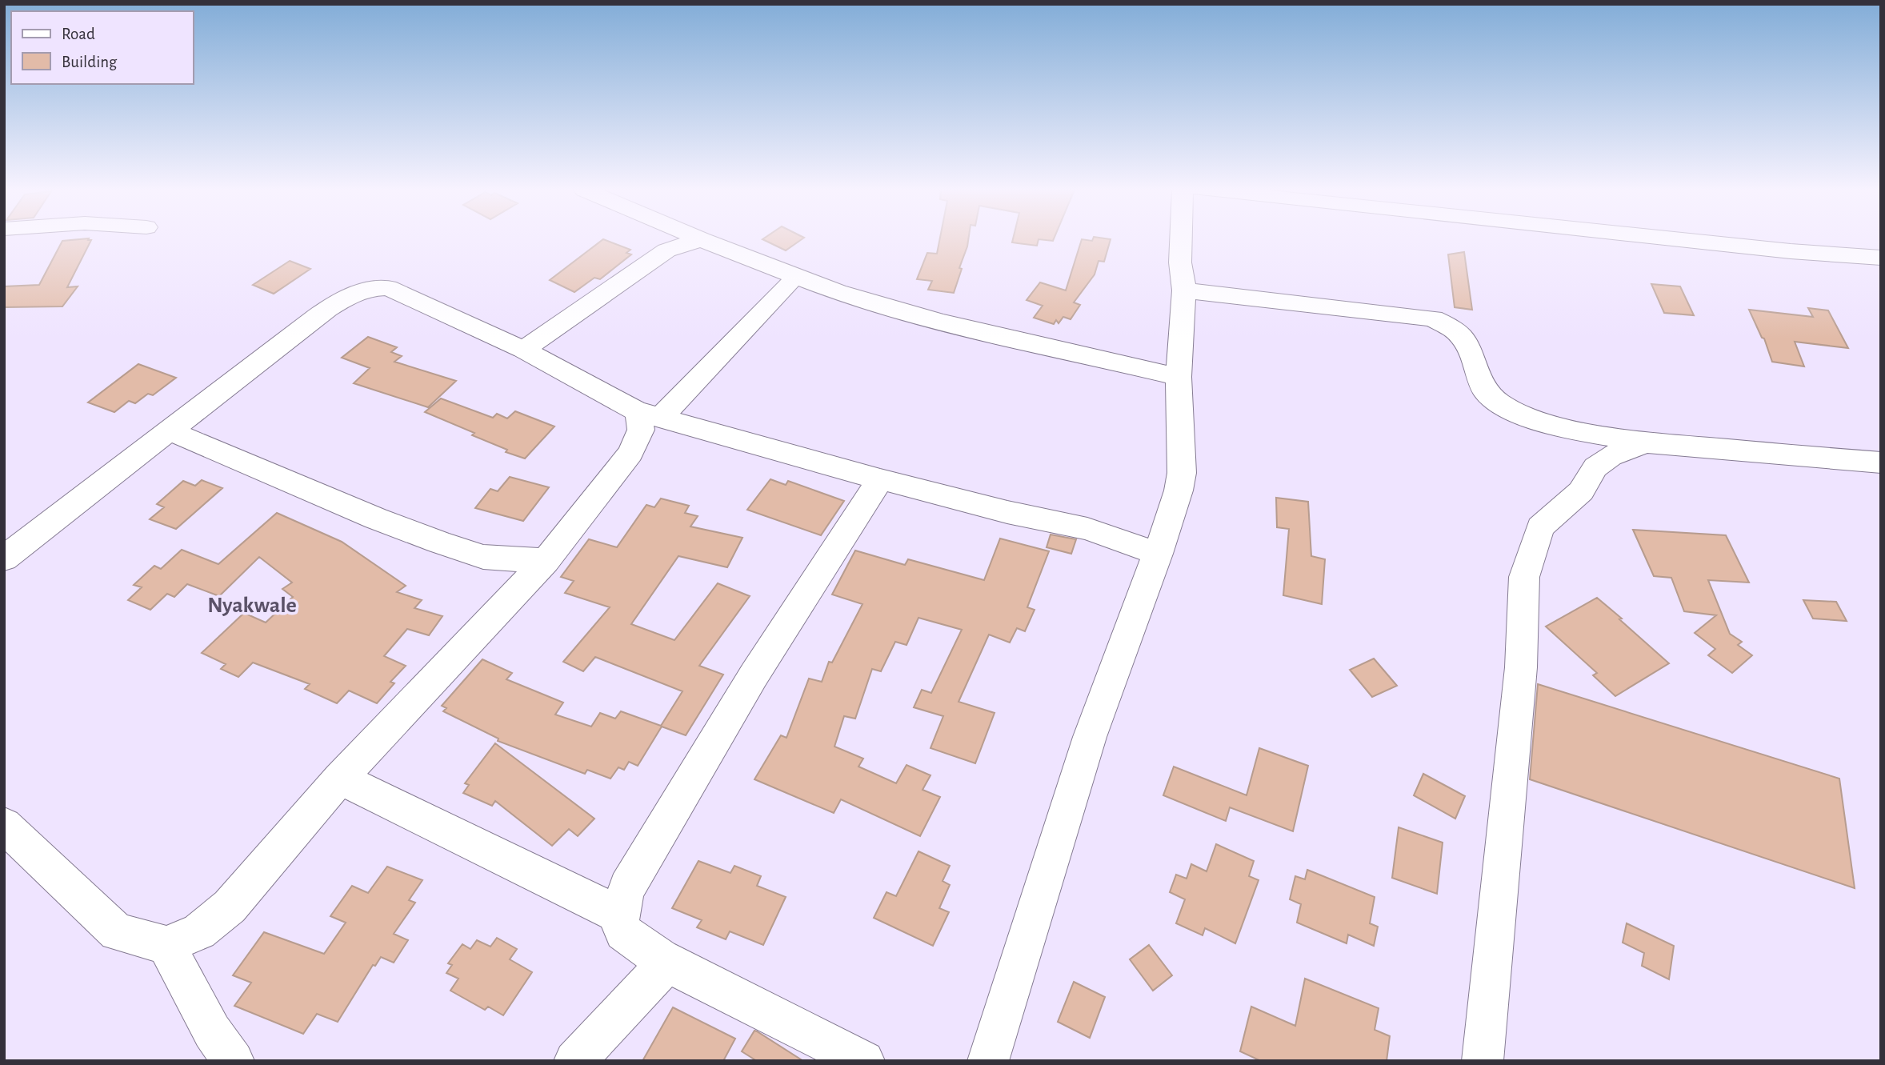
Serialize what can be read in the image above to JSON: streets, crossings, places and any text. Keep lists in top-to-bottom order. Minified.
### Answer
{"districts":["Nyakwale"],"legend":["Road","Building"]}
